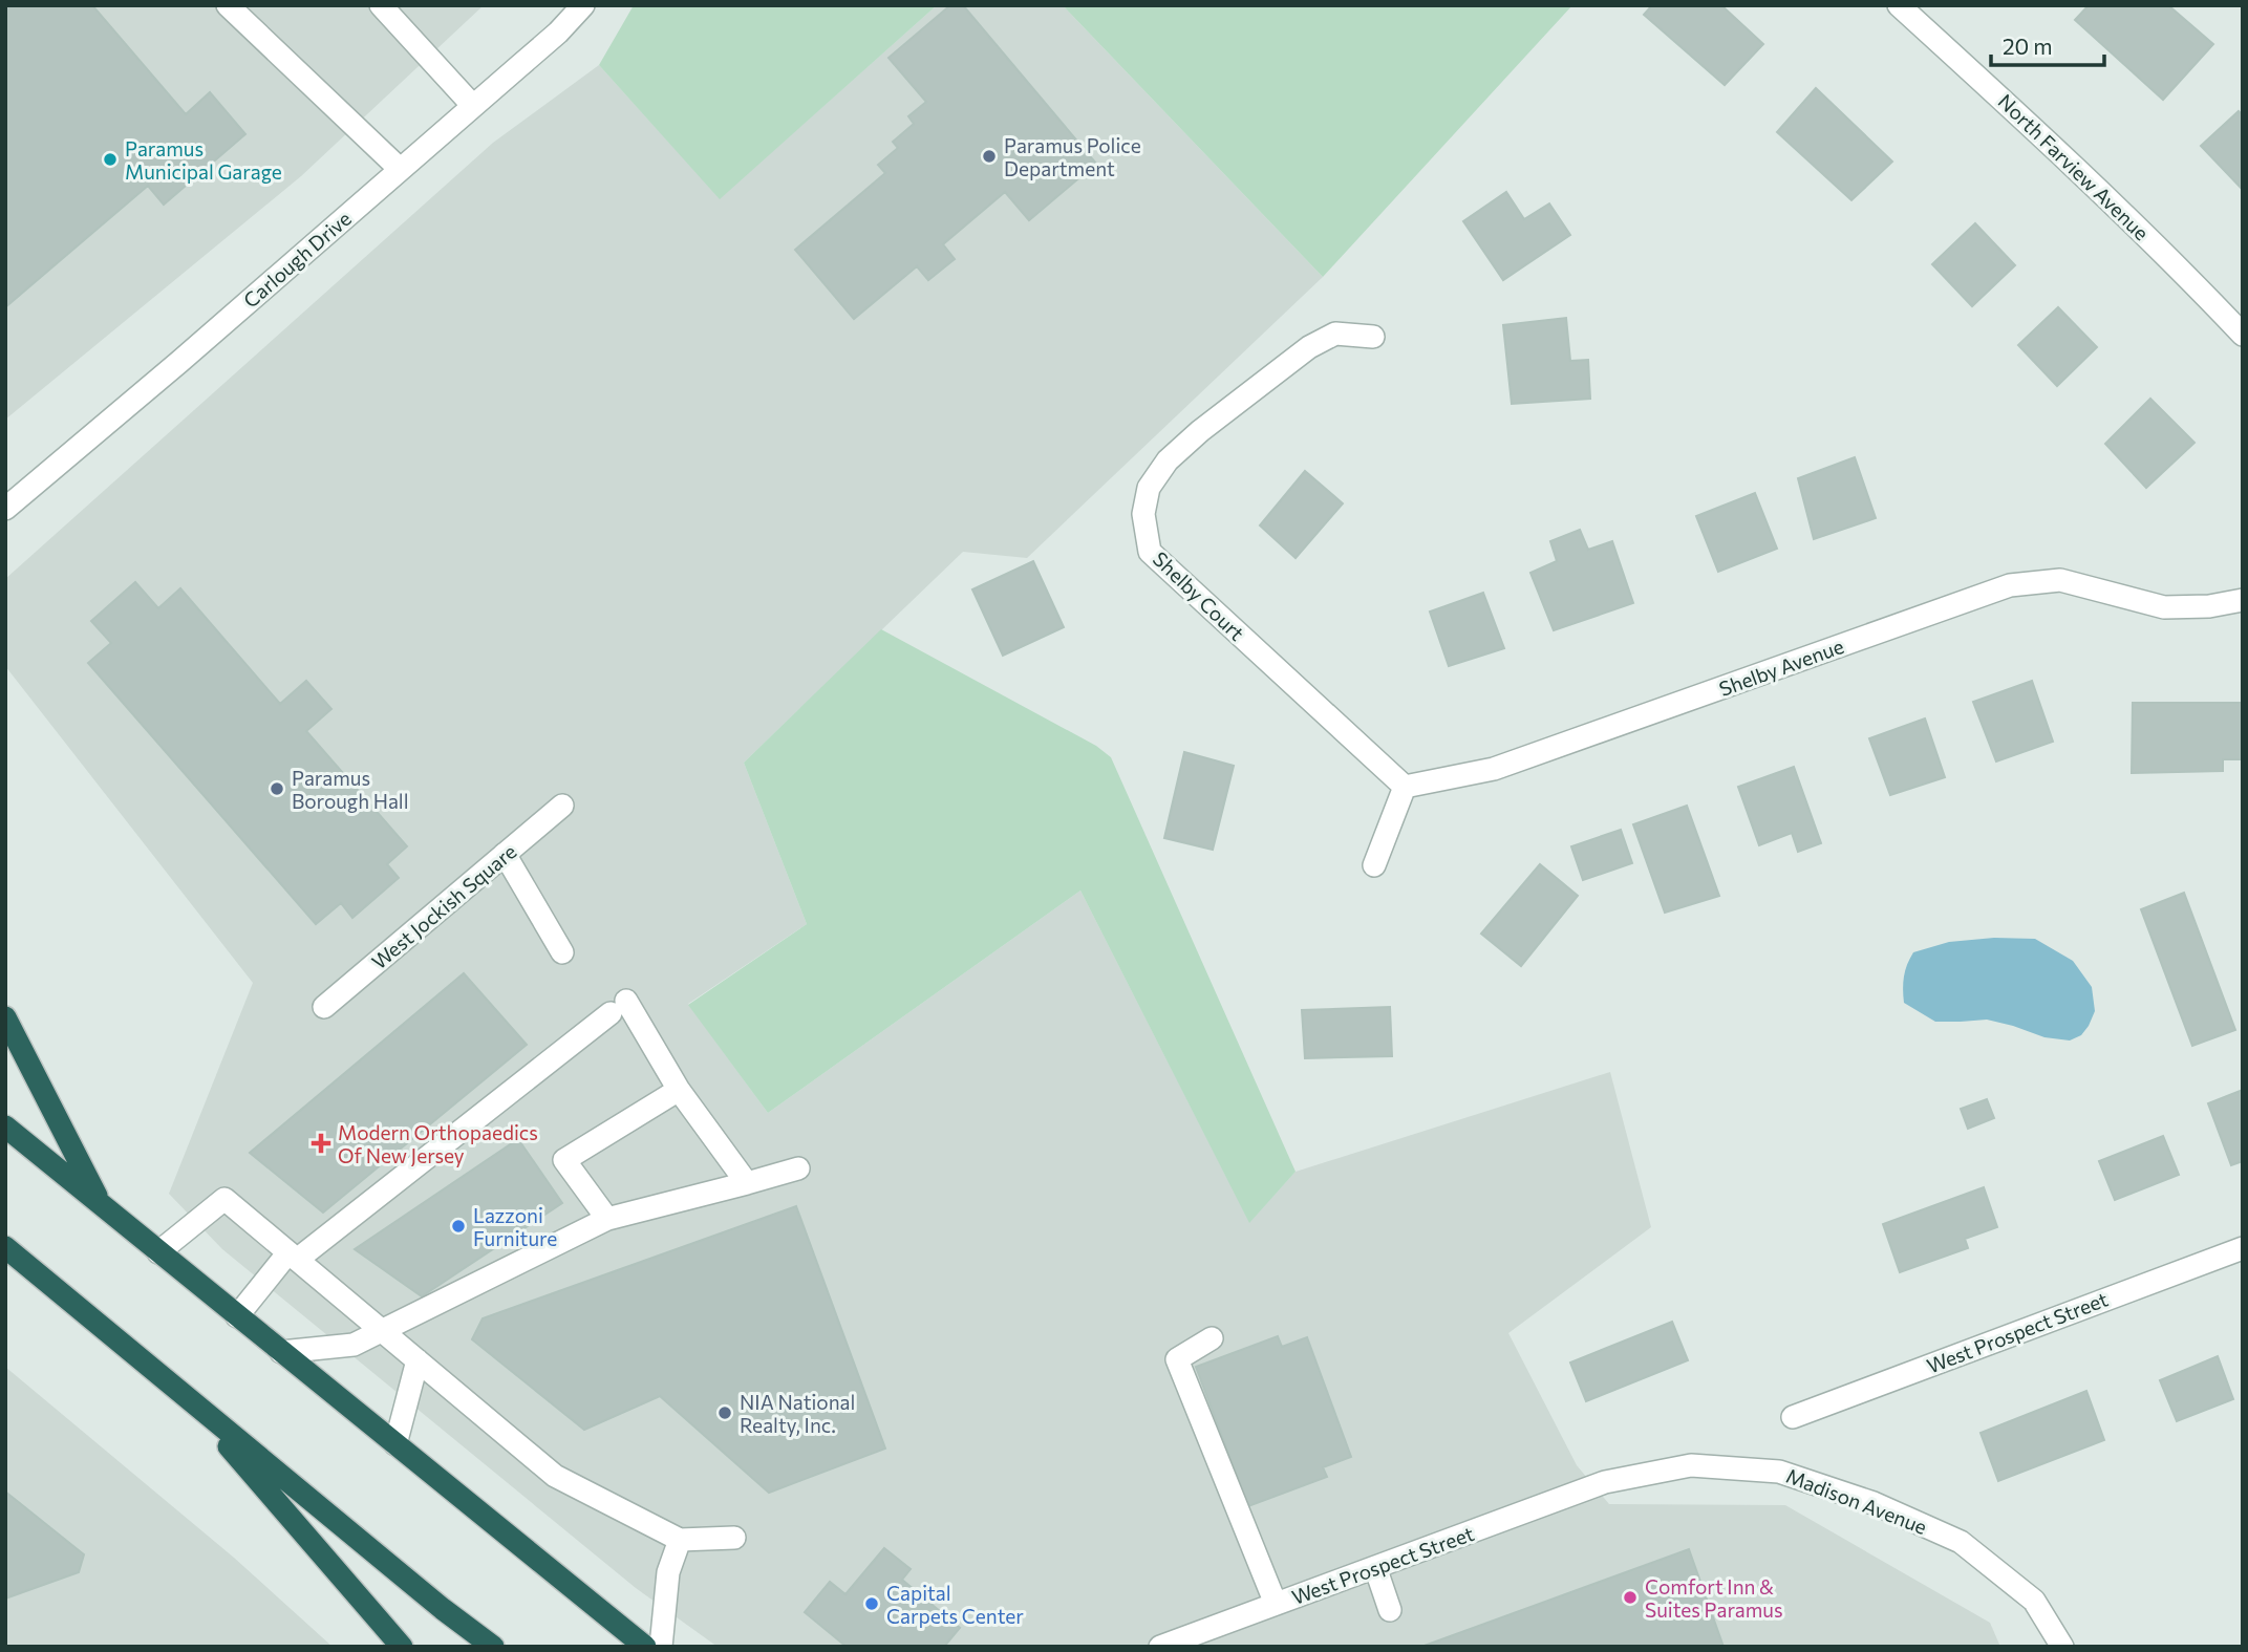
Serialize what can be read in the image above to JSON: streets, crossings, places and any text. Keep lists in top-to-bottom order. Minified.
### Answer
{"streets":{"street":["North Farview Avenue","Carlough Drive","Shelby Court","Shelby Avenue","West Jockish Square","West Prospect Street","Madison Avenue"]},"crossings":[["Shelby Court","Shelby Avenue"],["West Prospect Street","Madison Avenue"]],"places":{"other":["Paramus Police Department","Paramus Municipal Garage","Paramus Borough Hall","Lazzoni Furniture","NIA National Realty, Inc.","Comfort Inn & Suites Paramus","Capital Carpets Center"],"health":["Modern Orthopaedics Of New Jersey"]},"scale_bar":"20 m"}
